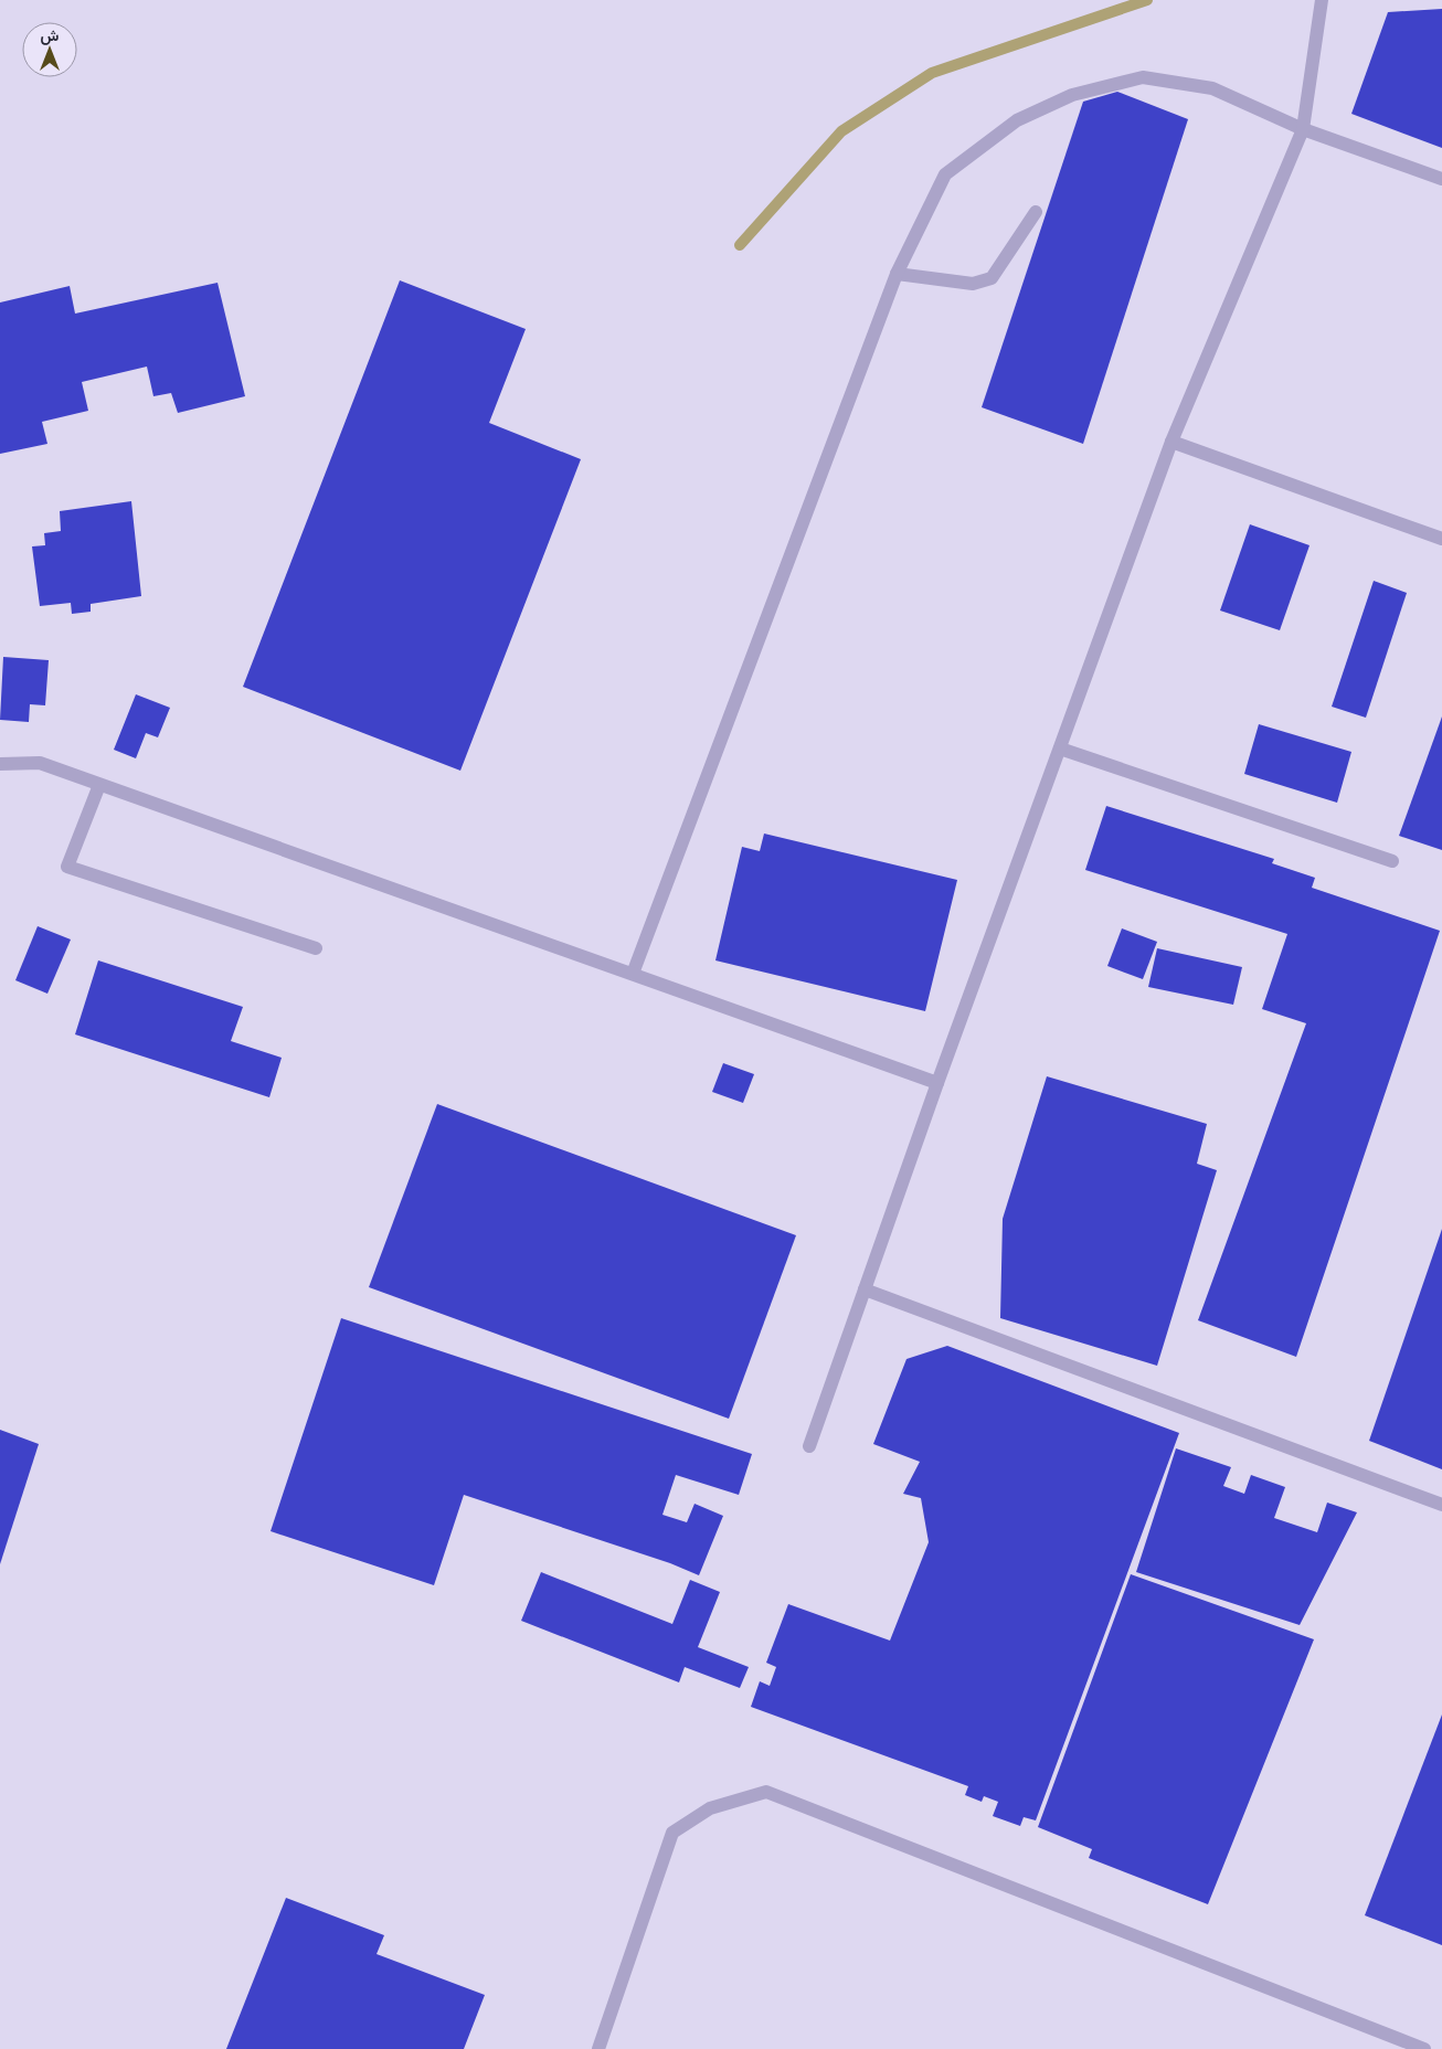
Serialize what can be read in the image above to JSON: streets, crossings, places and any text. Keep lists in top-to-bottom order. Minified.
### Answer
{"north":"top"}
